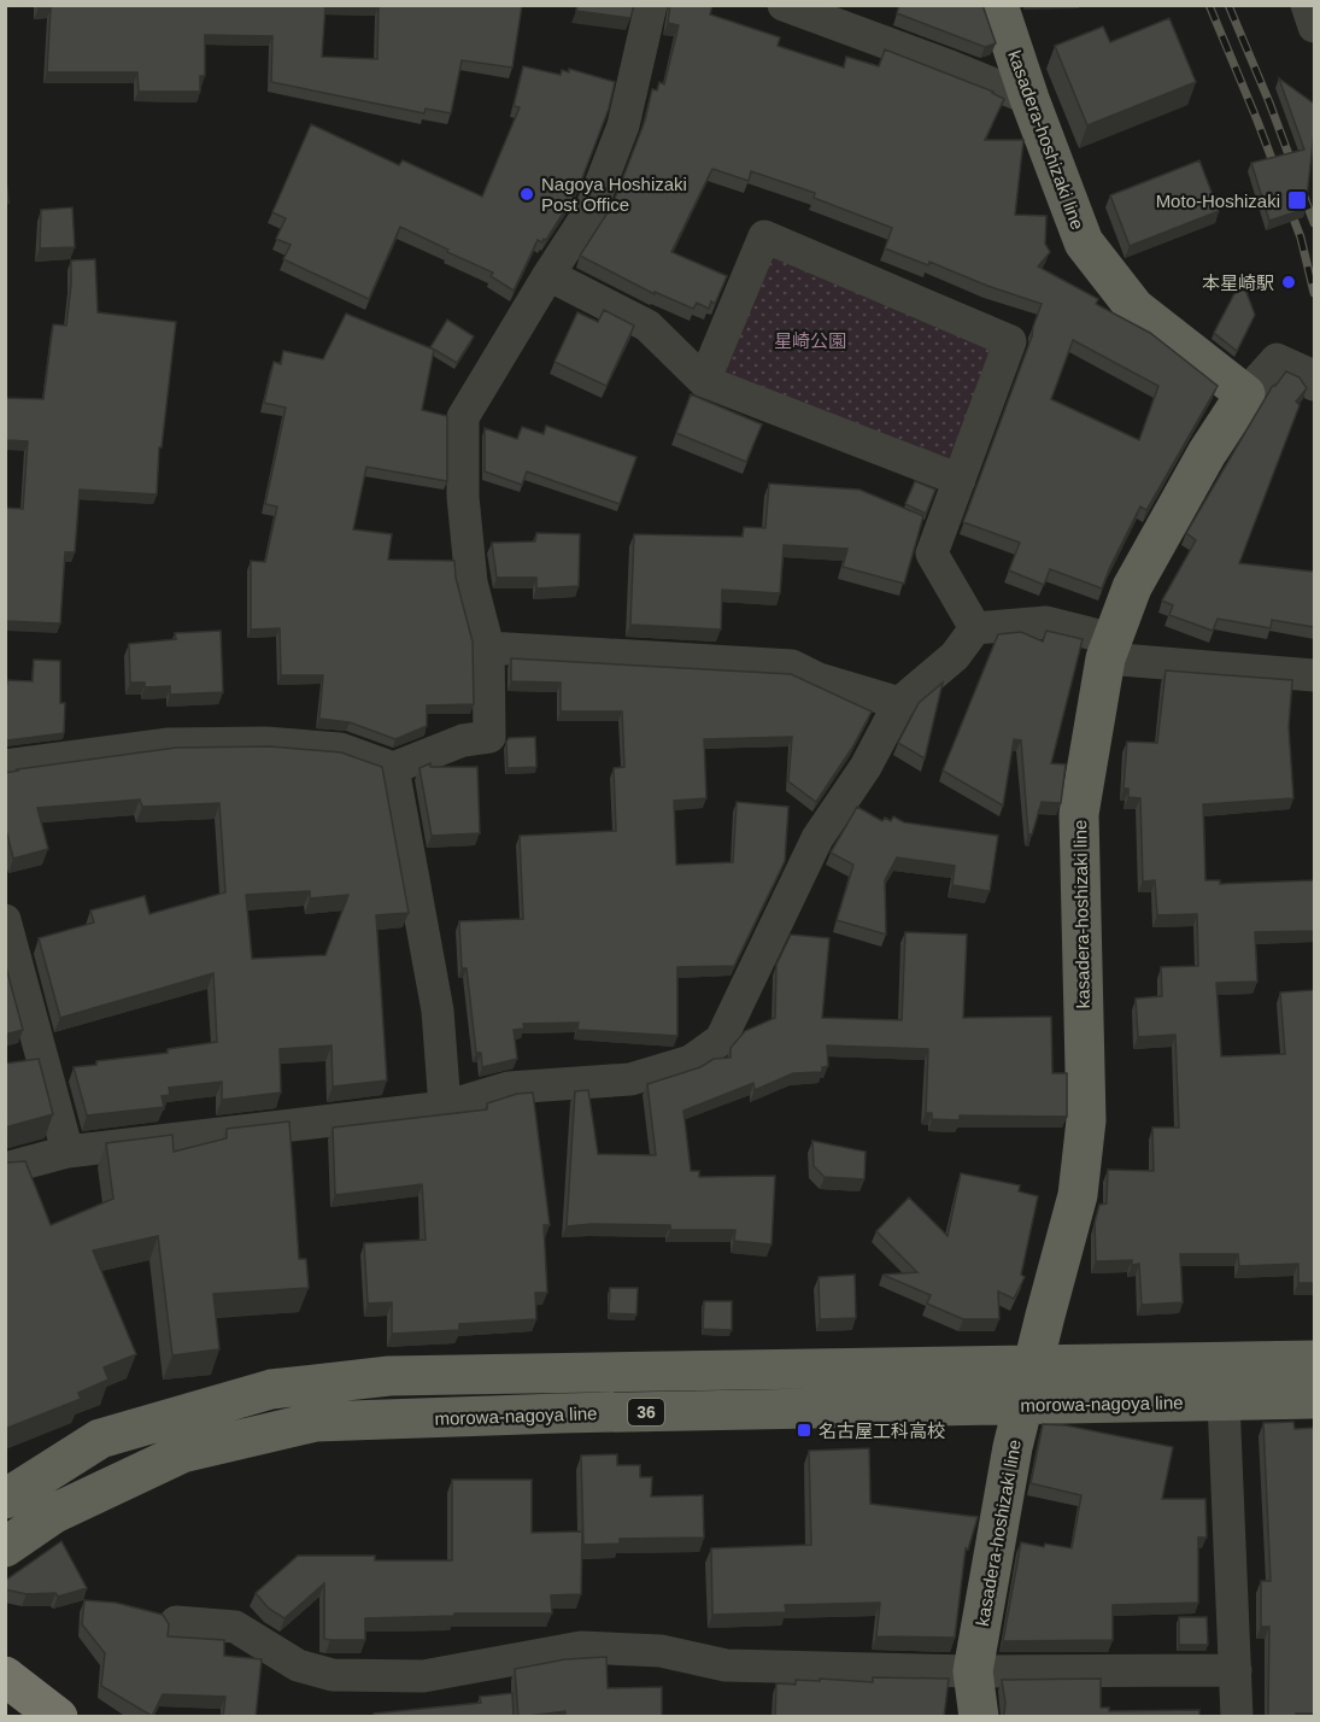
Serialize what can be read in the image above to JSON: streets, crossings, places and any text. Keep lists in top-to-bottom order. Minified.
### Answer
{"streets":{"main road":["kasadera-hoshizaki line","morowa-nagoya line","36"]},"crossings":[["kasadera-hoshizaki line","morowa-nagoya line"],["kasadera-hoshizaki line","36"]],"parks":["星崎公園"],"places":{"other":["Nagoya Hoshizaki Post Office","本星崎駅"],"transit":["Moto-Hoshizaki","名古屋工科高校"]}}
